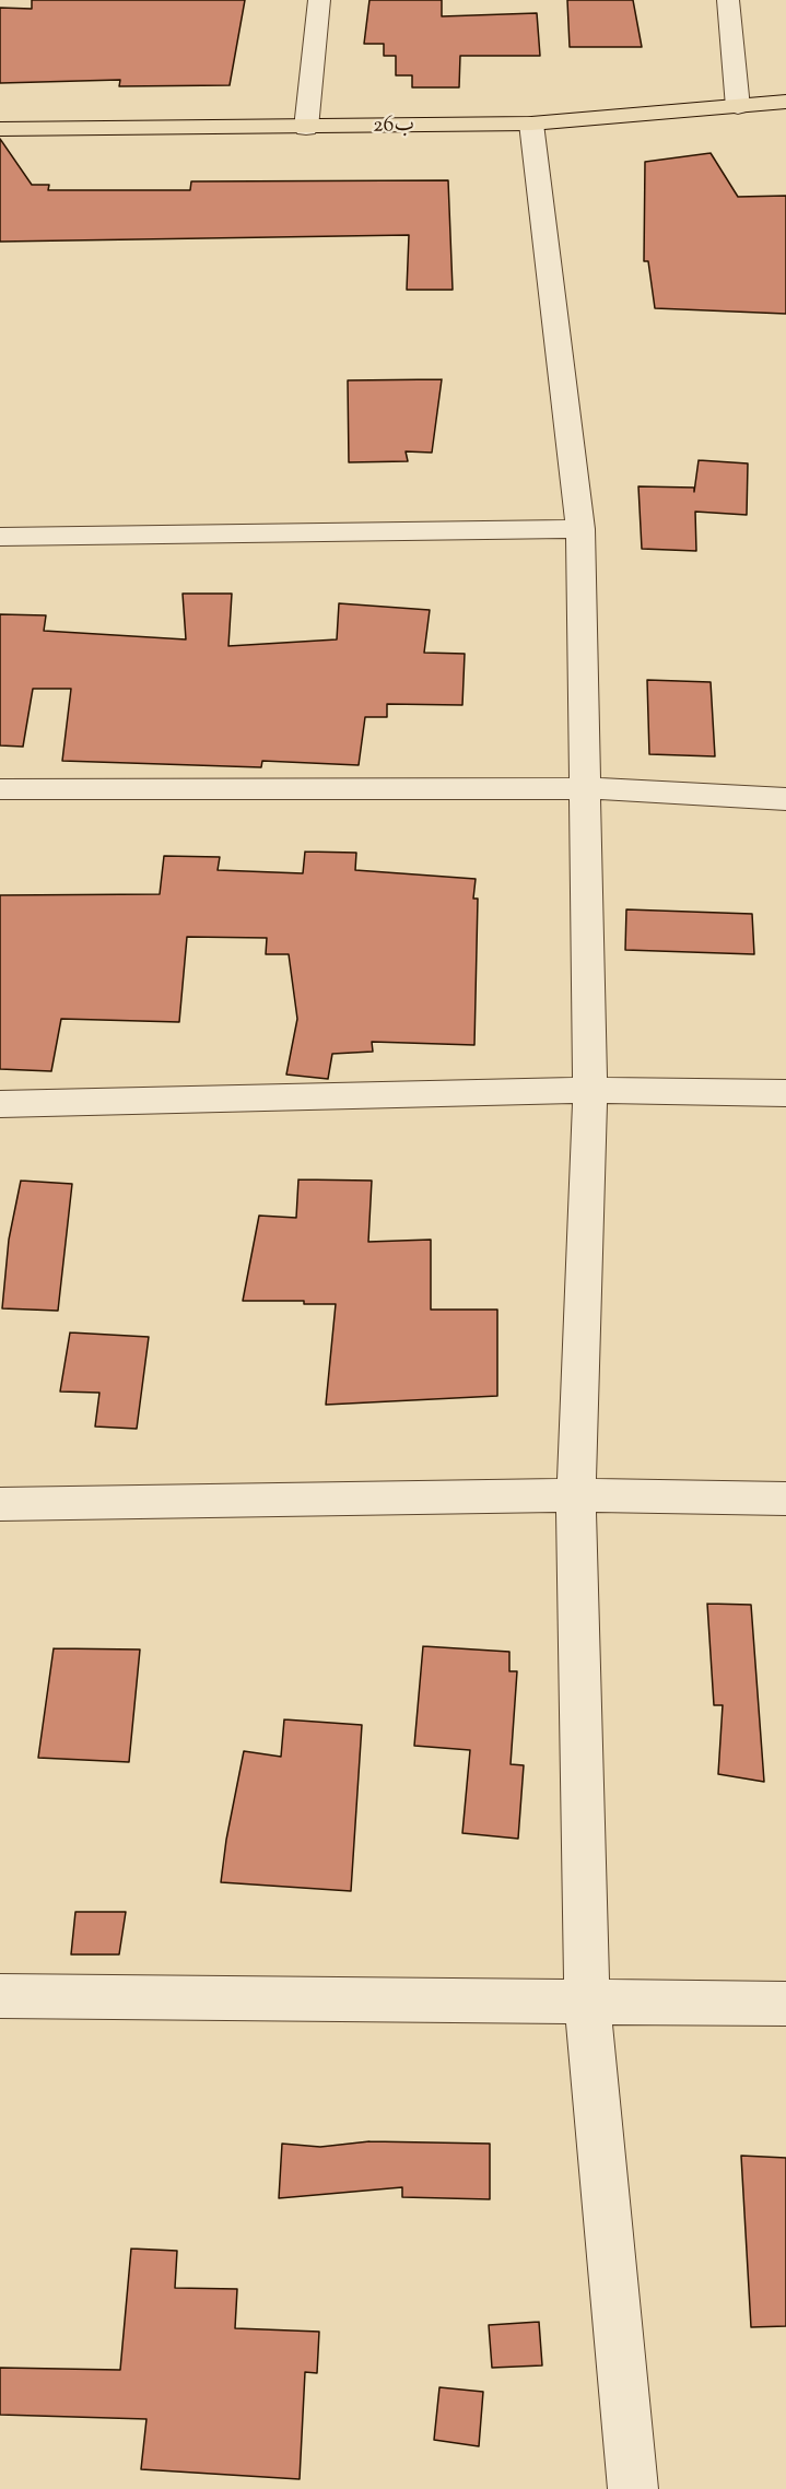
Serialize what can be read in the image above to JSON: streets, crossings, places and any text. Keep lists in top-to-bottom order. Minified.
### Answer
{"streets":{"highway":["26ب"]}}
